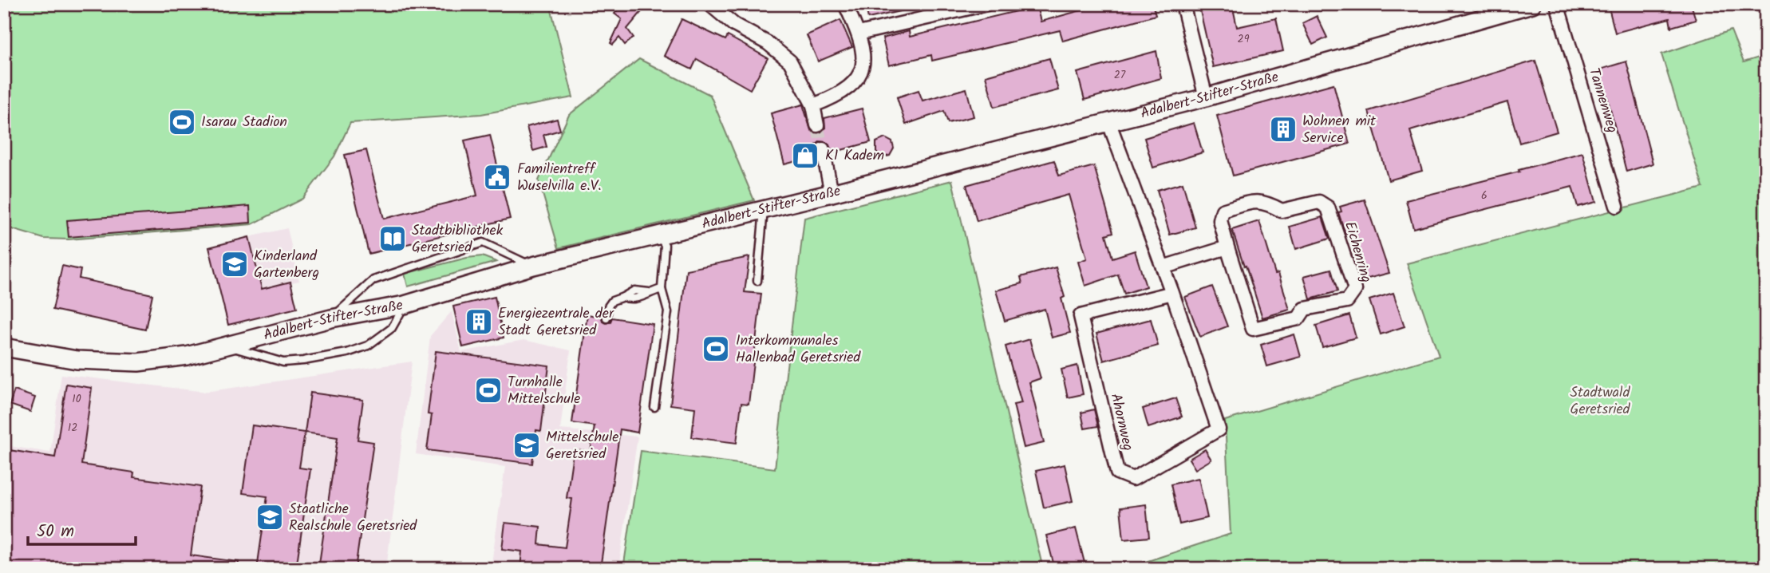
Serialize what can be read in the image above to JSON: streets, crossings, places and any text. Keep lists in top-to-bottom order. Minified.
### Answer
{"streets":{"street":["Adalbert-Stifter-Straße","Tannenweg","Eichenring","Ahornweg"]},"crossings":[["Adalbert-Stifter-Straße","Ahornweg"]],"parks":["Stadtwald Geretsried"],"places":{"sports":["Isarau Stadion","Interkommunales Hallenbad Geretsried","Turnhalle Mittelschule"],"building":["Wohnen mit Service","Energiezentrale der Stadt Geretsried"],"shop":["K1 Kadem"],"public building":["Familientreff Wuselvilla e.V."],"library":["Stadtbibliothek Geretsried"],"school or university":["Kinderland Gartenberg","Mittelschule Geretsried","Staatliche Realschule Geretsried"]},"house_numbers":["29","27","6","10","12"],"scale_bar":"50 m"}
